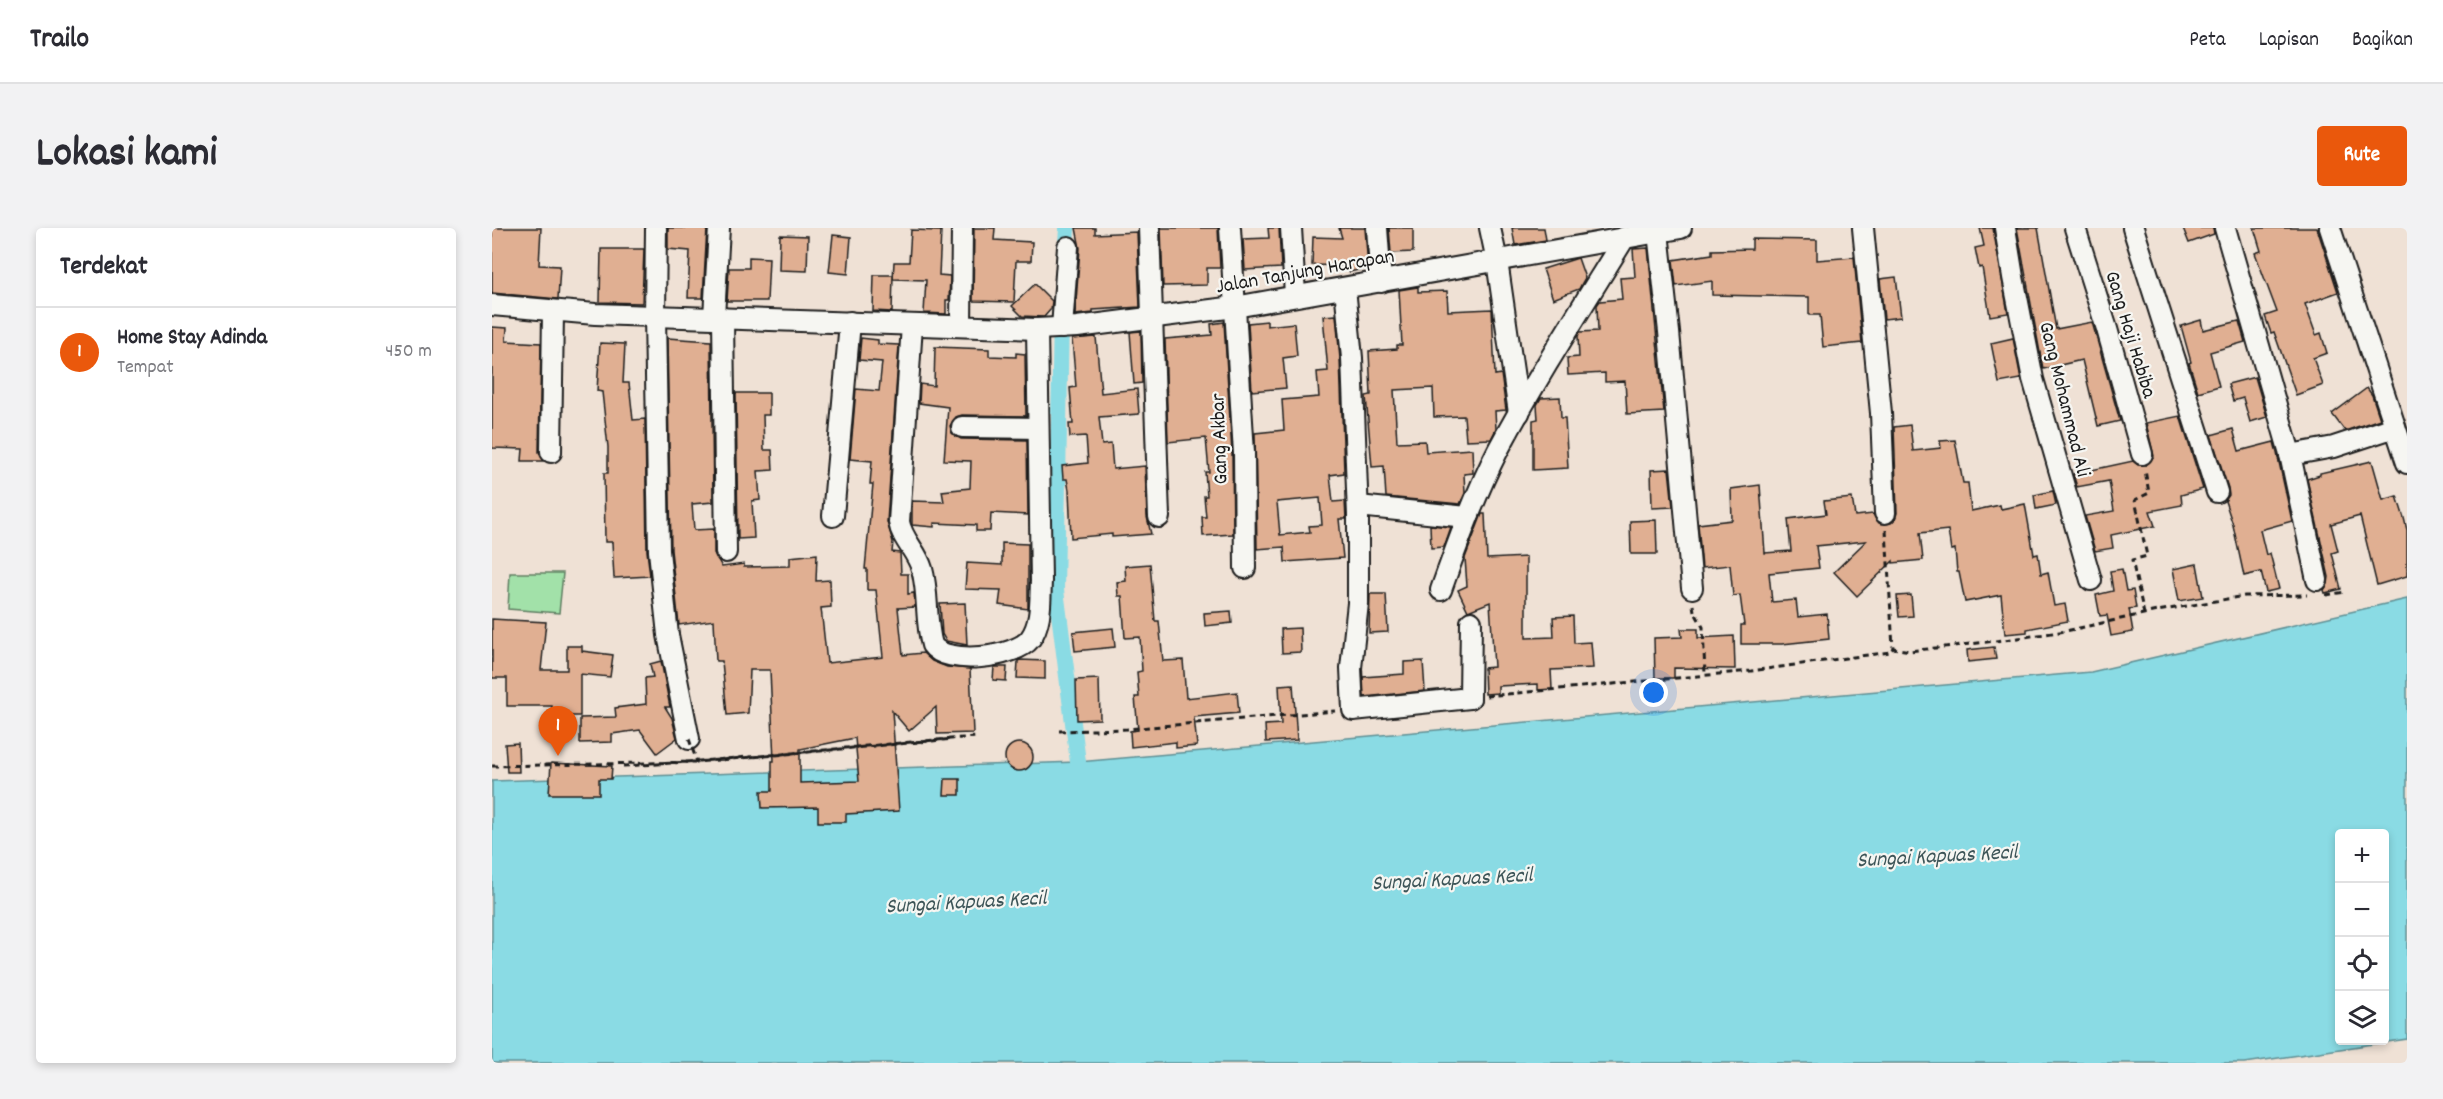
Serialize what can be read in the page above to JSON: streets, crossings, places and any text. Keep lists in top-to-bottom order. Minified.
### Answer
{"streets":{"street":["Jalan Tanjung Harapan","Gang Haji Habiba","Gang Mohammad Ali","Gang Akbar"]},"crossings":[["Jalan Tanjung Harapan","Gang Akbar"]],"water":["Sungai Kapuas Kecil"],"page":{"header":"Trailo","nav":["Peta","Lapisan","Bagikan"],"title":"Lokasi kami","buttons":"Rute","heading":"Terdekat","list":[{"mark":"1","name":"Home Stay Adinda","note":"Tempat","value":"450 m"}],"pins":"1","map_buttons":["+","−"]}}
